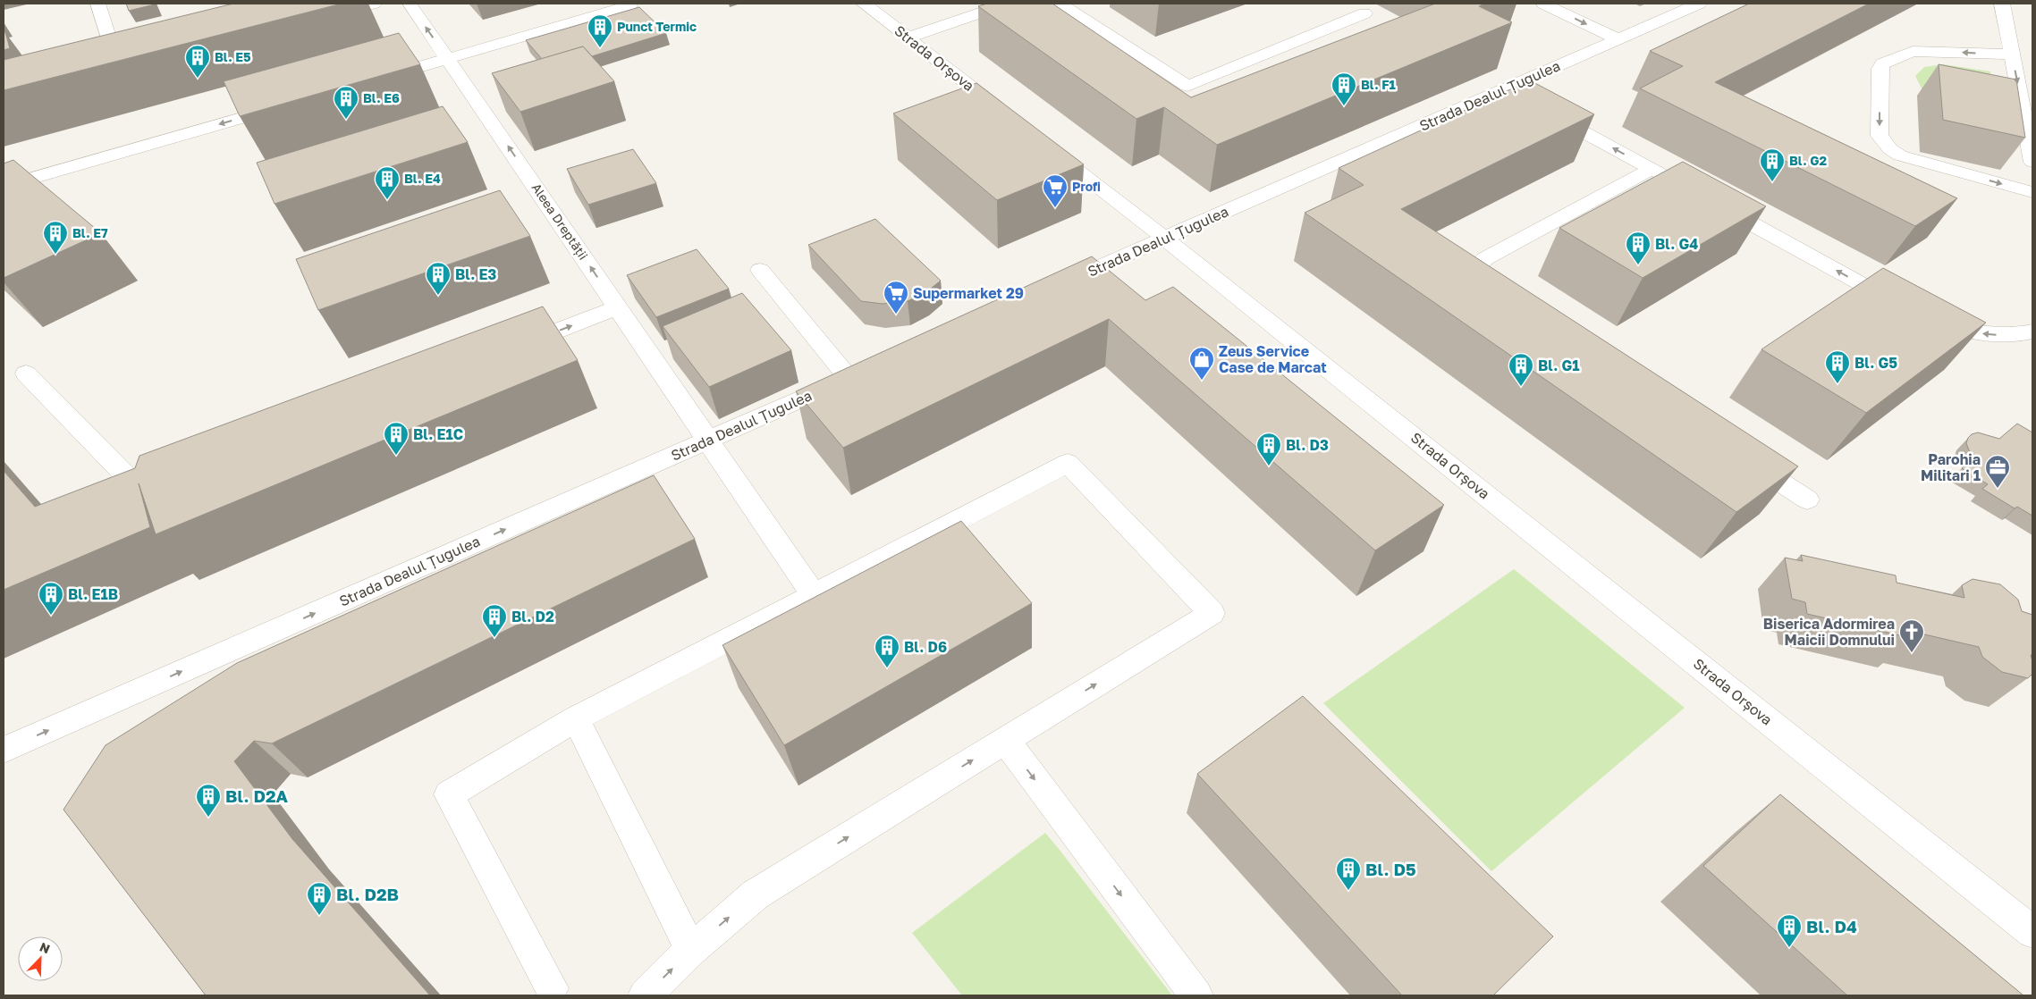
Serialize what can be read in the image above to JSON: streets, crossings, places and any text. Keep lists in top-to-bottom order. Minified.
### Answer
{"streets":{"street":["Strada Orșova","Strada Dealul Țugulea","Aleea Dreptății"]},"crossings":[["Strada Orșova","Strada Dealul Țugulea"],["Strada Dealul Țugulea","Aleea Dreptății"]],"one_way":["Aleea Dreptății"],"places":{"building":["Punct Termic","Bl. E5","Bl. F1","Bl. E6","Bl. G2","Bl. E4","Bl. E7","Bl. G4","Bl. E3","Bl. G5","Bl. G1","Bl. E1C","Bl. D3","Bl. E1B","Bl. D2","Bl. D6","Bl. D2A","Bl. D5","Bl. D2B","Bl. D4"],"supermarket":["Profi","Supermarket 29"],"shop":["Zeus Service Case de Marcat"],"office":["Parohia Militari 1"],"church":["Biserica Adormirea Maicii Domnului"]},"north":"top right"}
